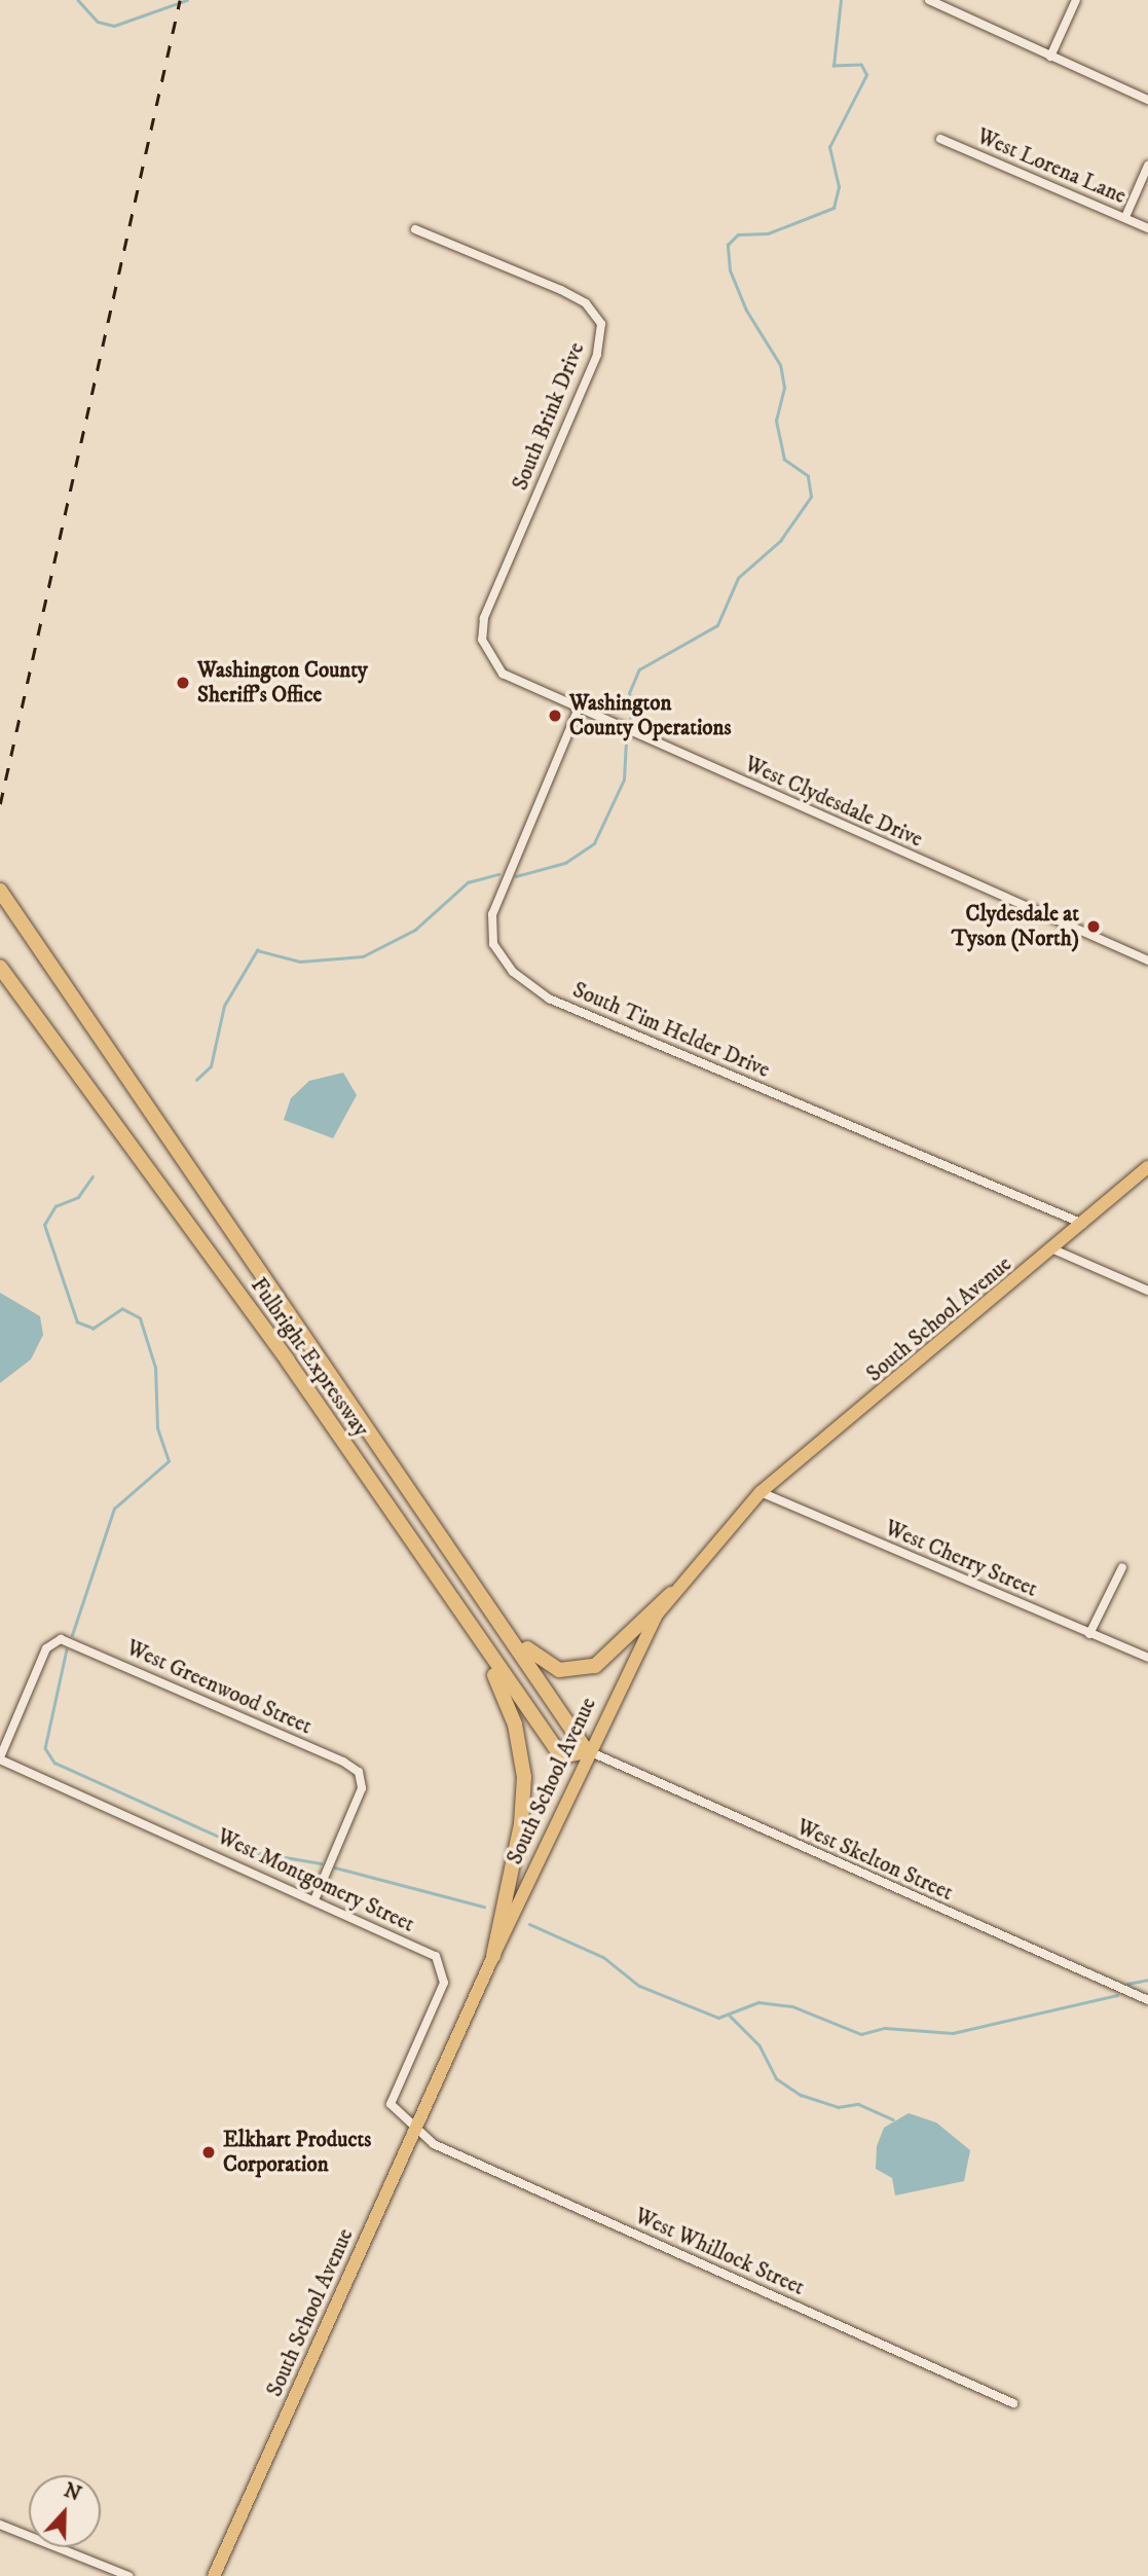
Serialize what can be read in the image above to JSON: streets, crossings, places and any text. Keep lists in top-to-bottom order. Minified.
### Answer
{"streets":{"highway":["Fulbright Expressway"],"main road":["South School Avenue"],"street":["West Lorena Lane","South Brink Drive","West Clydesdale Drive","South Tim Helder Drive","West Cherry Street","West Greenwood Street","West Skelton Street","West Montgomery Street","West Whillock Street"]},"crossings":[["South Brink Drive","West Clydesdale Drive"],["West Clydesdale Drive","South Tim Helder Drive"],["South Tim Helder Drive","South School Avenue"],["South School Avenue","Fulbright Expressway"],["South School Avenue","West Cherry Street"],["South School Avenue","West Skelton Street"],["South School Avenue","West Montgomery Street"],["South School Avenue","West Whillock Street"],["Fulbright Expressway","West Skelton Street"],["West Greenwood Street","West Montgomery Street"],["West Montgomery Street","West Whillock Street"]],"places":["Washington County Sheriff's Office","Washington County Operations","Clydesdale at Tyson (North)","Elkhart Products Corporation"],"north":"top"}
